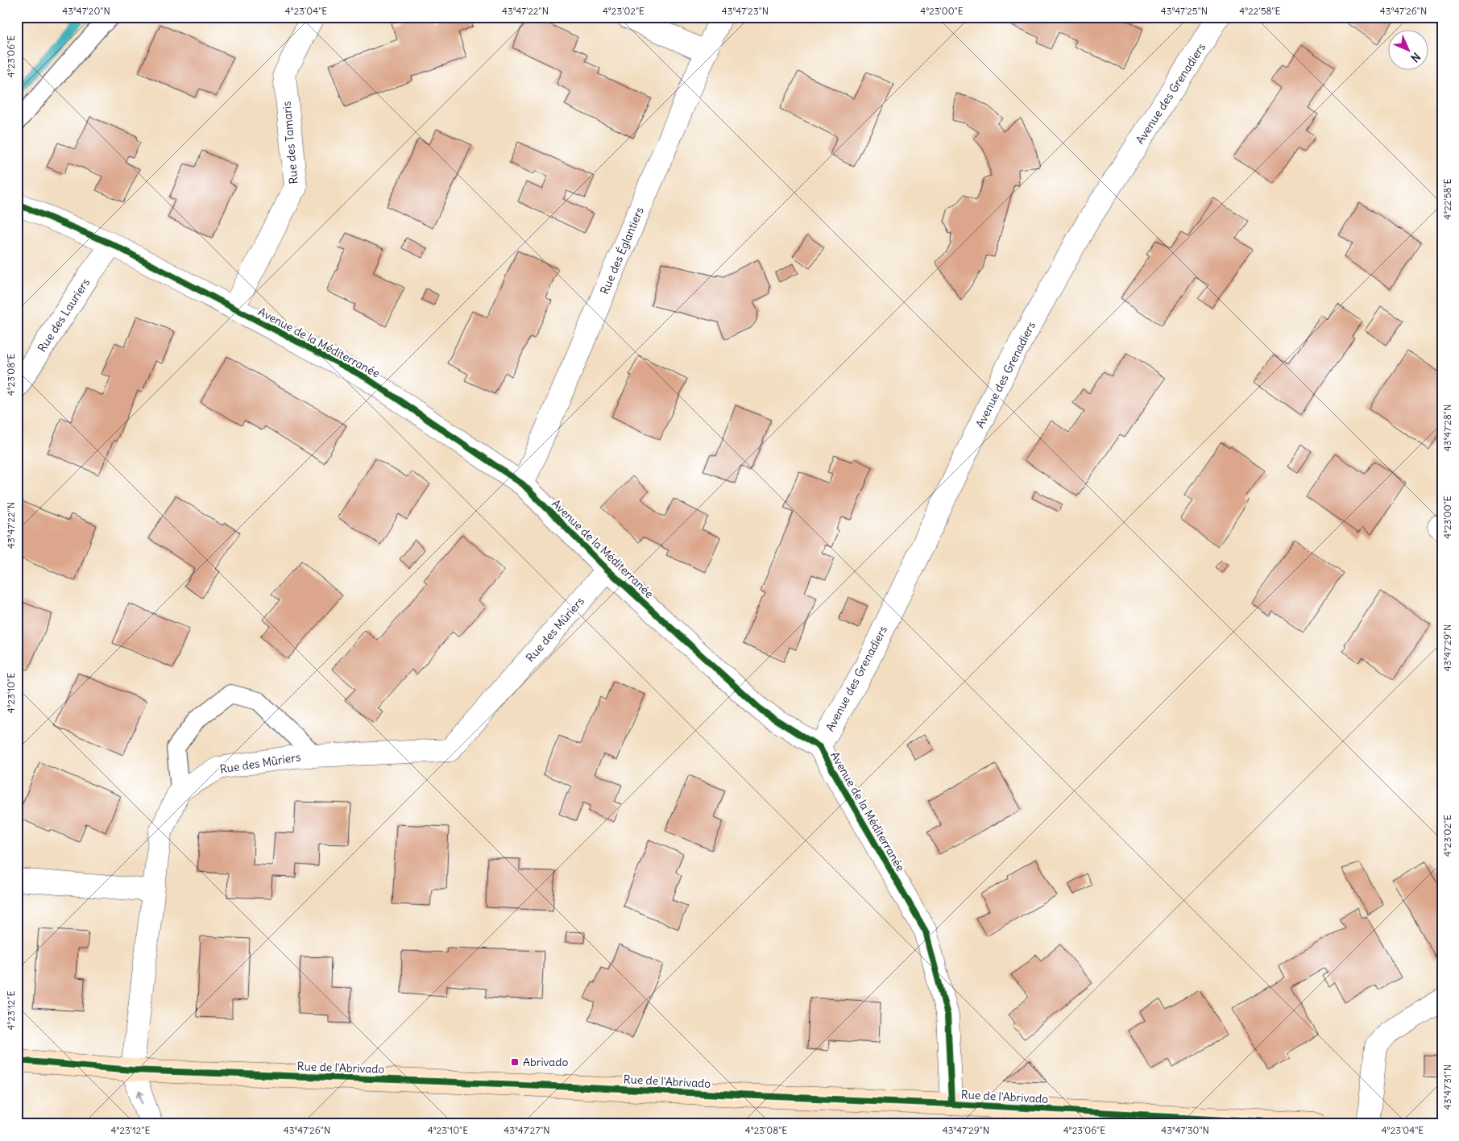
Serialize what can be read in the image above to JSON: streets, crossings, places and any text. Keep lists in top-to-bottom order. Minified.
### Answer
{"streets":{"street":["Avenue des Grenadiers","Rue des Tamaris","Rue des Églantiers","Rue des Lauriers","Avenue de la Méditerranée","Rue des Mûriers","Rue de l'Abrivado"]},"crossings":[["Avenue des Grenadiers","Avenue de la Méditerranée"],["Rue des Tamaris","Avenue de la Méditerranée"],["Rue des Églantiers","Avenue de la Méditerranée"],["Rue des Lauriers","Avenue de la Méditerranée"],["Avenue de la Méditerranée","Rue des Mûriers"],["Avenue de la Méditerranée","Rue de l'Abrivado"]],"places":{"transit":["Abrivado"]},"north":"bottom right","coordinates":["43°47'20\"N","4°23'04\"E","43°47'22\"N","4°23'02\"E","43°47'23\"N","4°23'00\"E","43°47'25\"N","4°22'58\"E","43°47'26\"N","4°23'06\"E","4°23'08\"E","43°47'28\"N","43°47'29\"N","4°23'10\"E","4°23'12\"E","43°47'31\"N","43°47'27\"N","43°47'30\"N"]}
